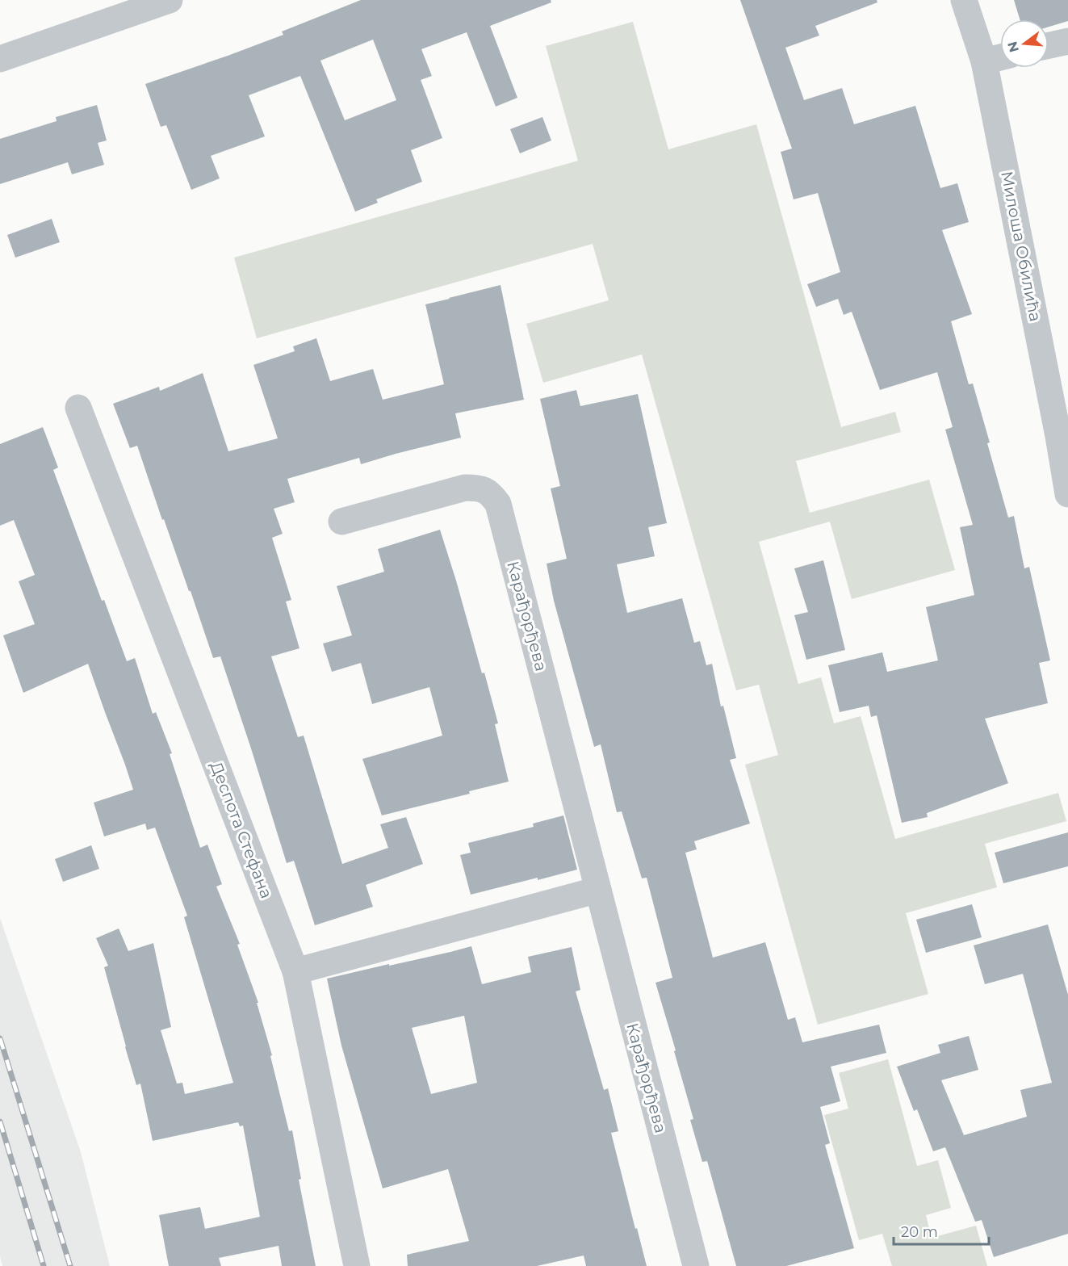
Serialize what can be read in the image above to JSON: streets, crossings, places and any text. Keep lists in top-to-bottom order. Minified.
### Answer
{"streets":{"street":["Милоша Обилића","Карађорђева","Деспота Стефана"]},"scale_bar":"20 m","north":"left"}
